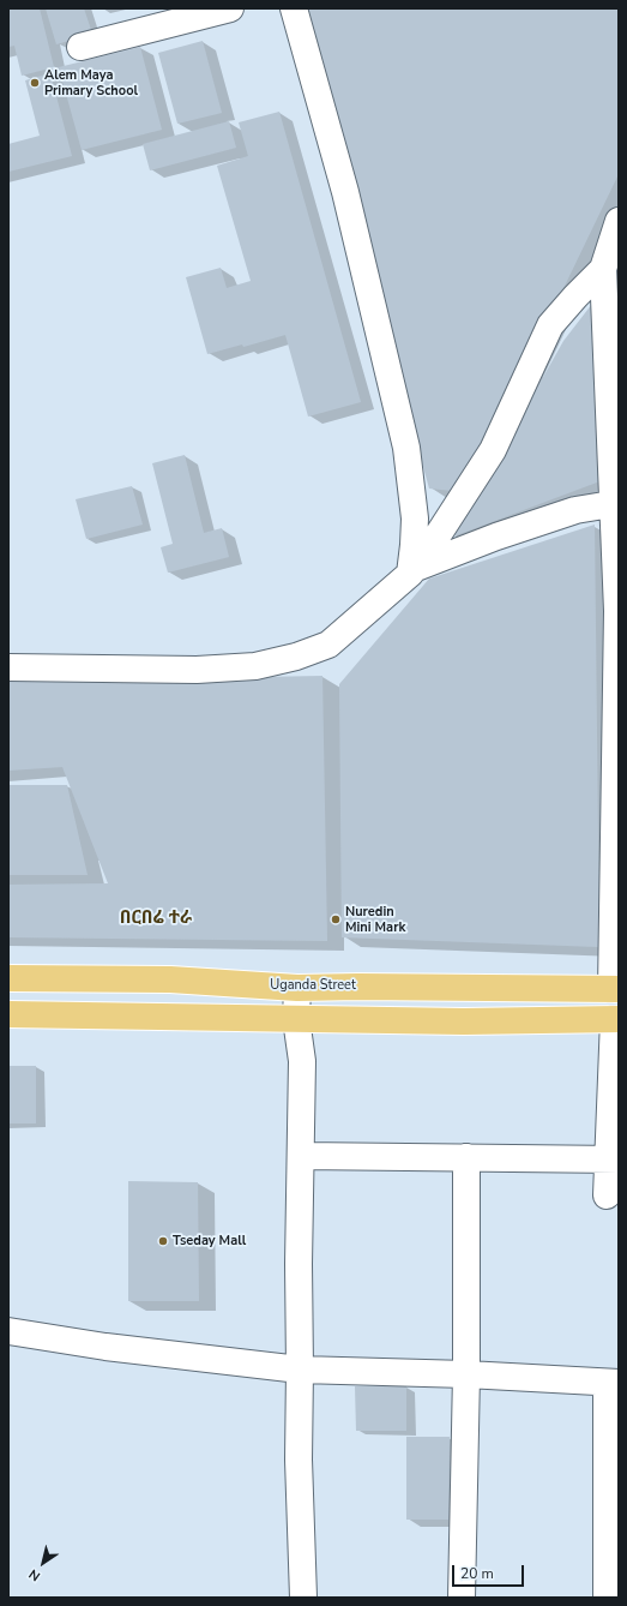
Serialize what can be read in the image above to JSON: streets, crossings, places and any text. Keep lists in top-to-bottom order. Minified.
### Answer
{"streets":{"main road":["Uganda Street"]},"districts":["በርበሬ ተራ"],"places":["Alem Maya Primary School","Nuredin Mini Mark","Tseday Mall"],"scale_bar":"20 m","north":"bottom left"}
